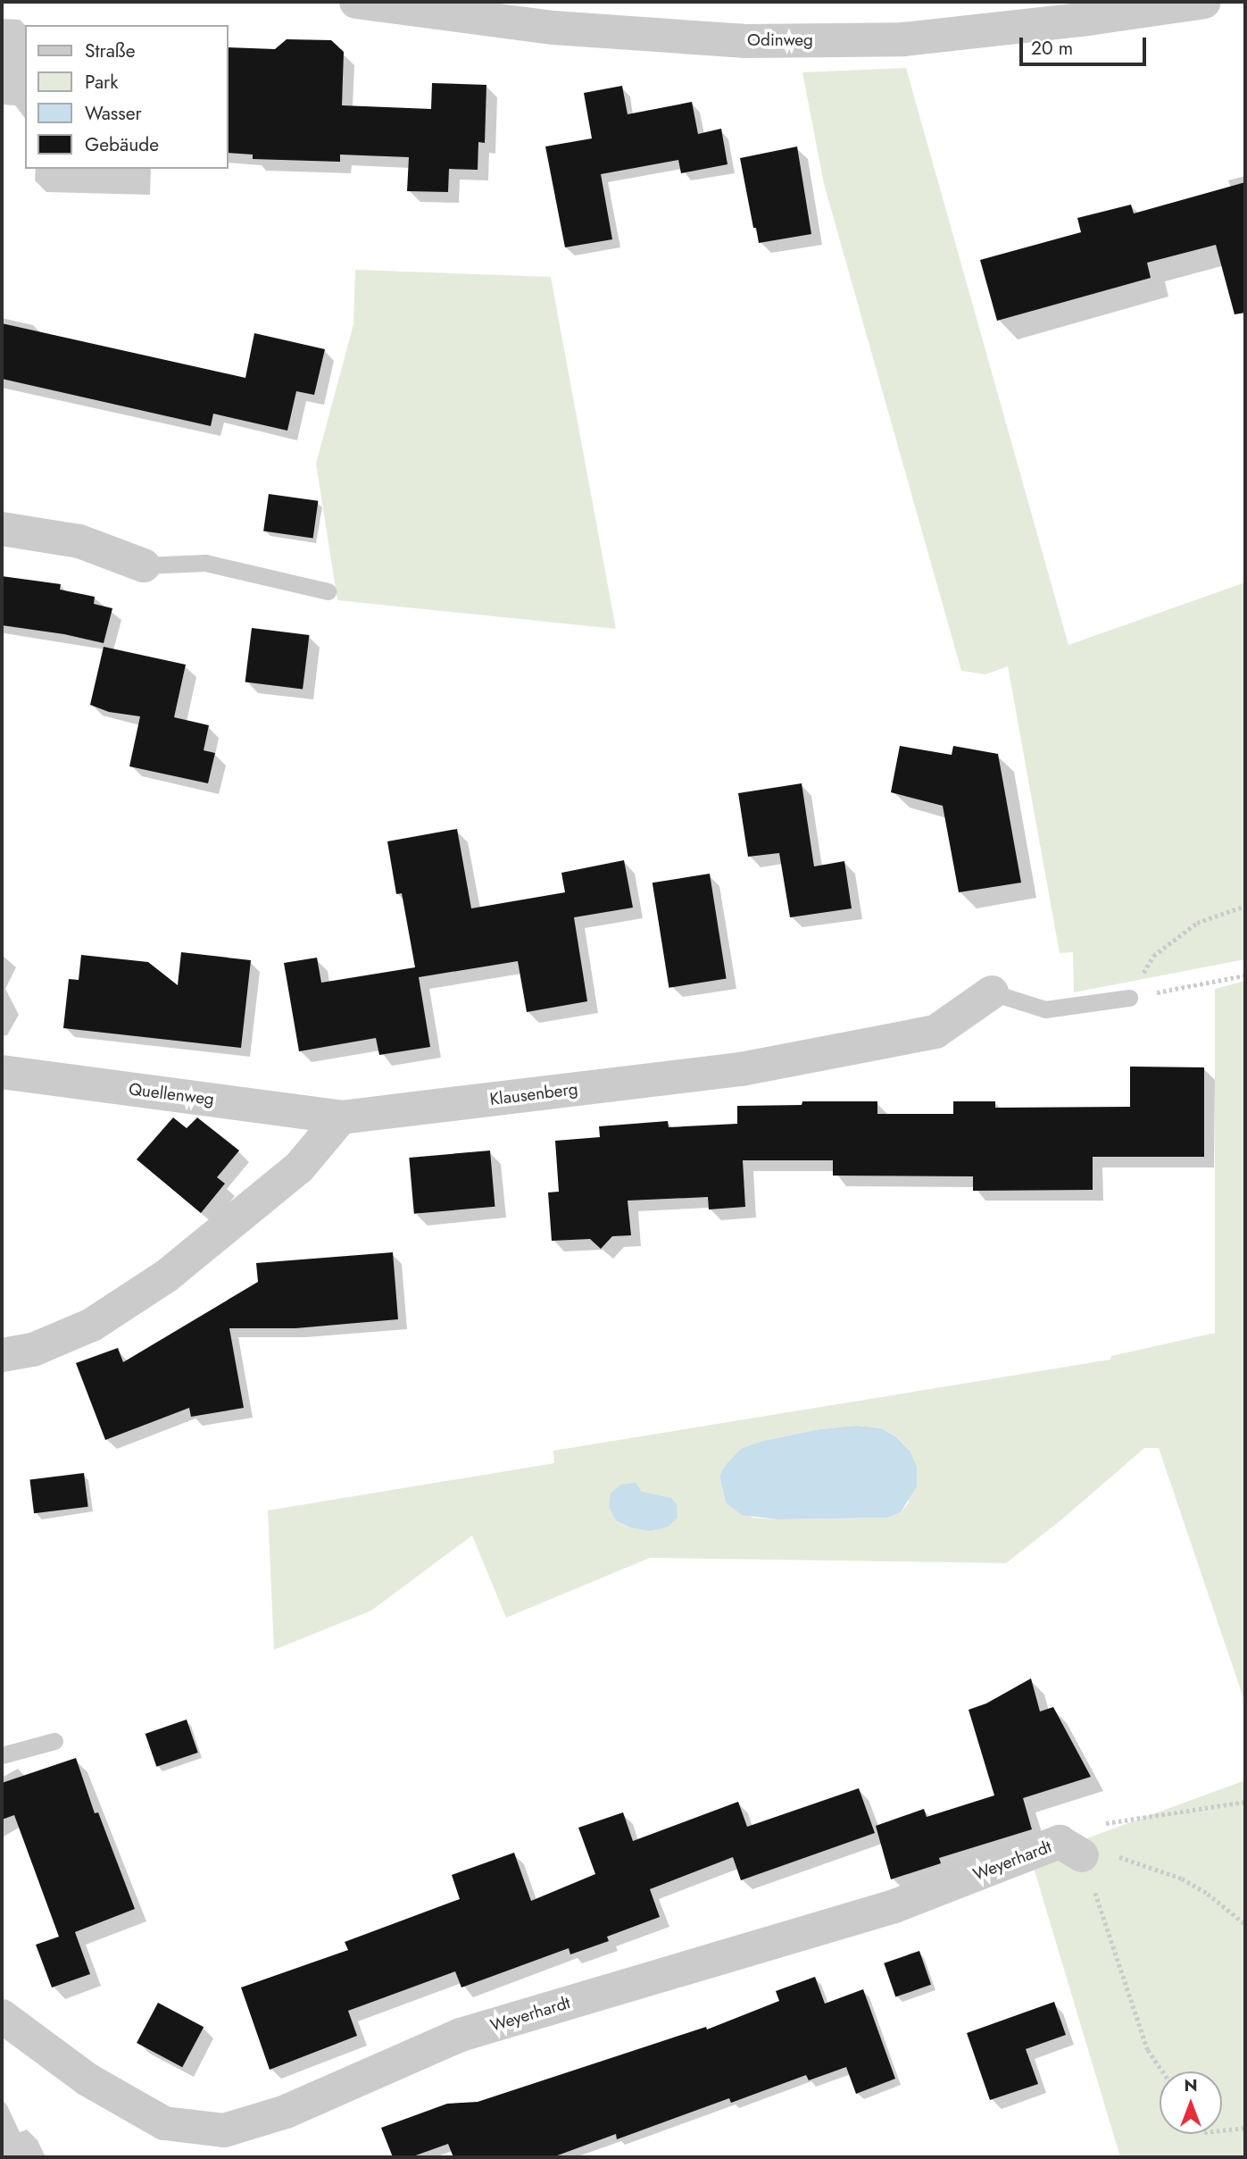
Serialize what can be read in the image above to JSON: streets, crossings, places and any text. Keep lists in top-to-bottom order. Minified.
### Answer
{"streets":{"street":["Odinweg","Quellenweg","Klausenberg","Weyerhardt"]},"crossings":[["Quellenweg","Klausenberg"]],"legend":["Straße","Park","Wasser","Gebäude"],"scale_bar":"20 m","north":"top"}
